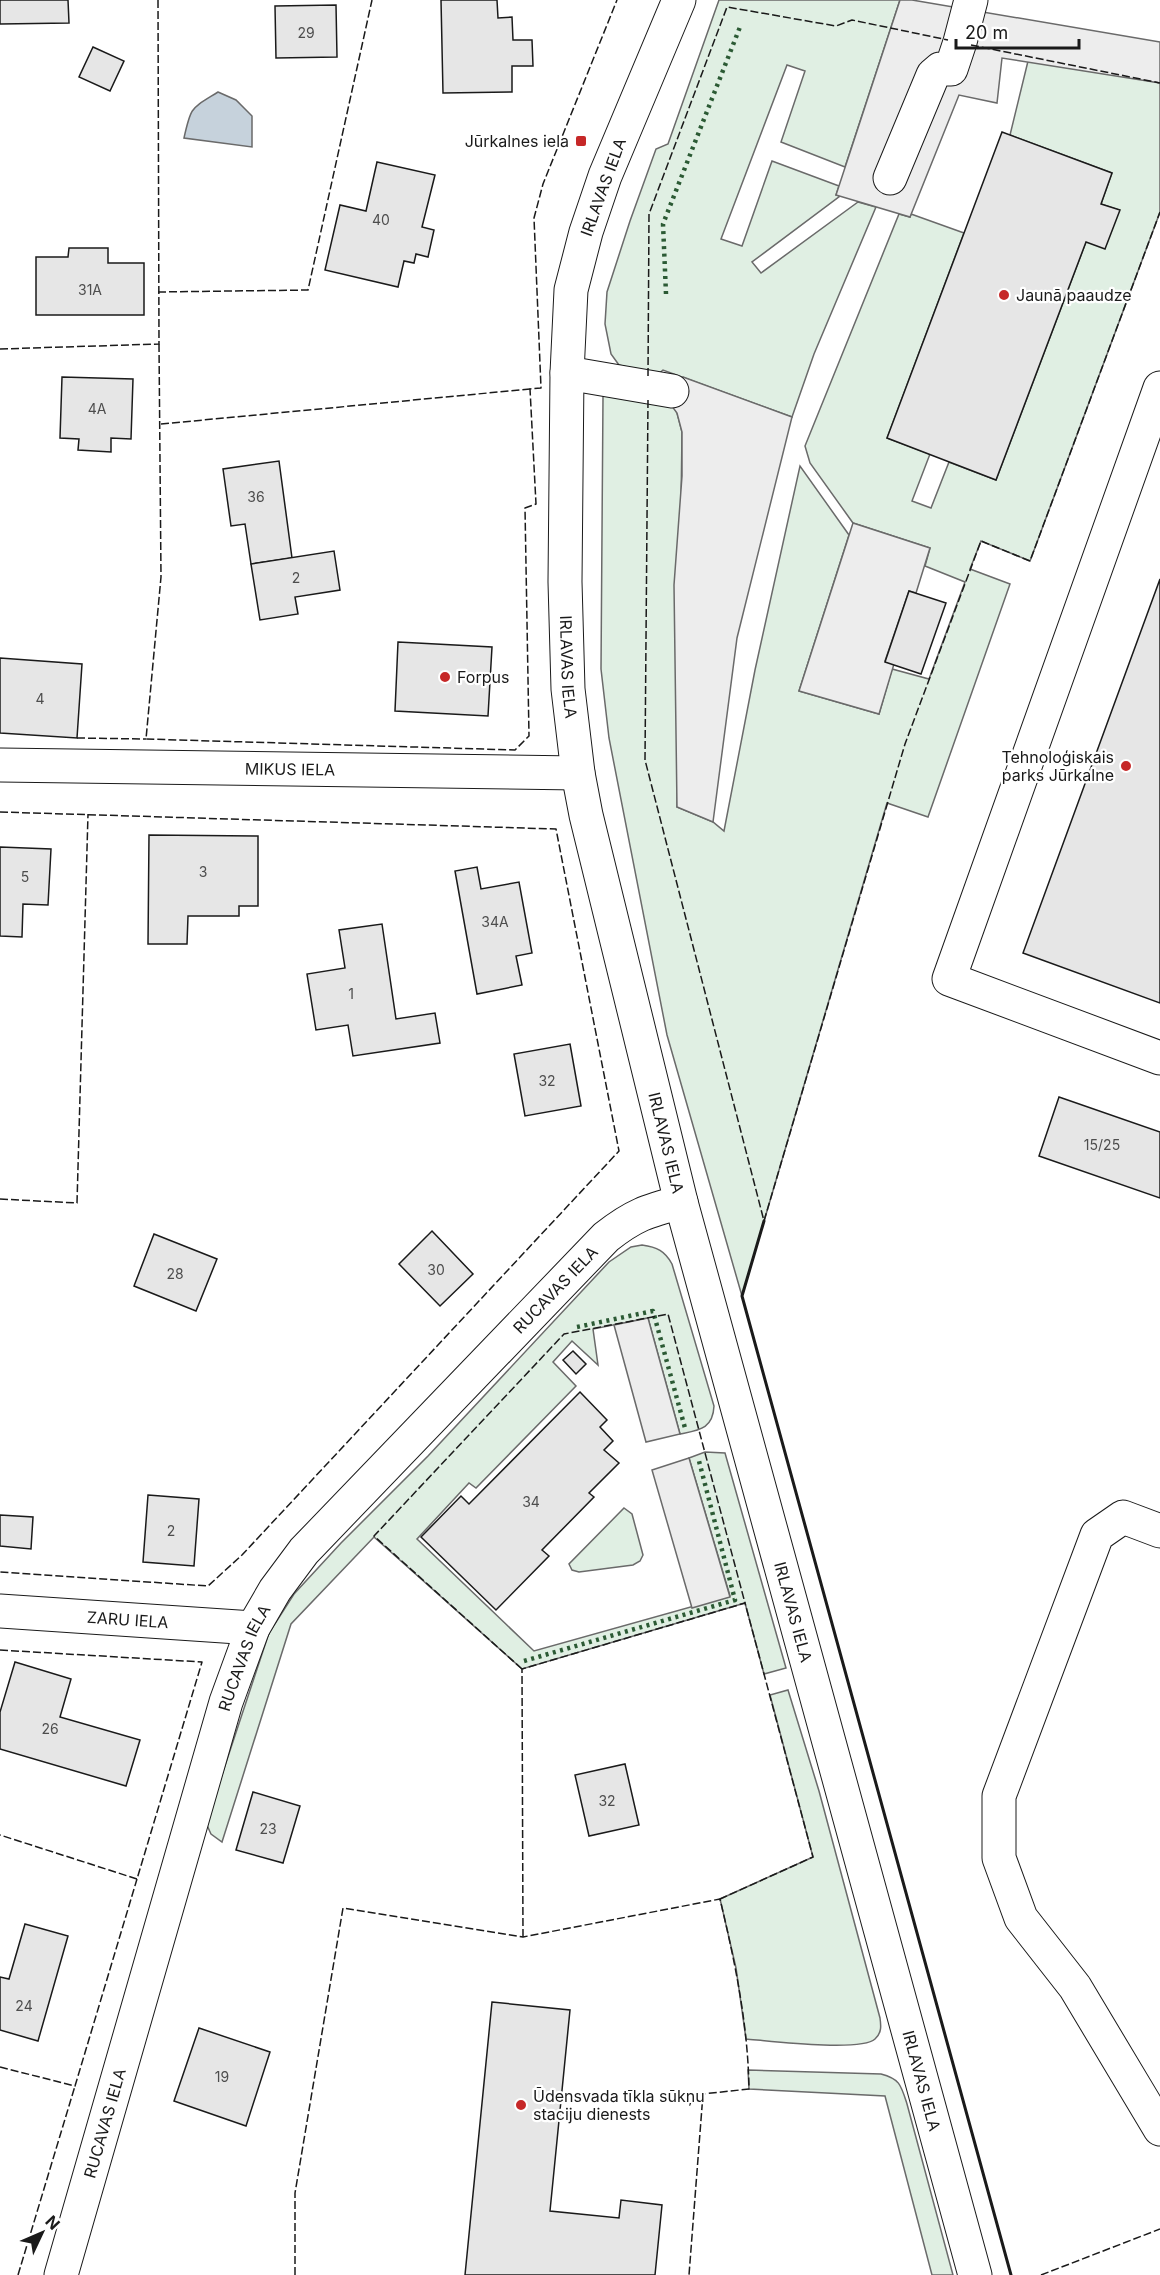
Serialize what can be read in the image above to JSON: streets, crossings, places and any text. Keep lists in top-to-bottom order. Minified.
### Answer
{"streets":{"street":["IRLAVAS IELA","MIKUS IELA","RUCAVAS IELA","ZARU IELA"]},"crossings":[["IRLAVAS IELA","MIKUS IELA"],["IRLAVAS IELA","RUCAVAS IELA"],["RUCAVAS IELA","ZARU IELA"]],"places":{"transit":["Jūrkalnes iela"],"other":["Jaunā paaudze","Forpus","Tehnoloģiskais parks Jūrkalne","Ūdensvada tīkla sūkņu staciju dienests"]},"house_numbers":["29","40","31A","4A","36","2","4","3","5","34A","1","32","15/25","30","28","34","2","26","32","23","24","19"],"scale_bar":"20 m","north":"top right"}
